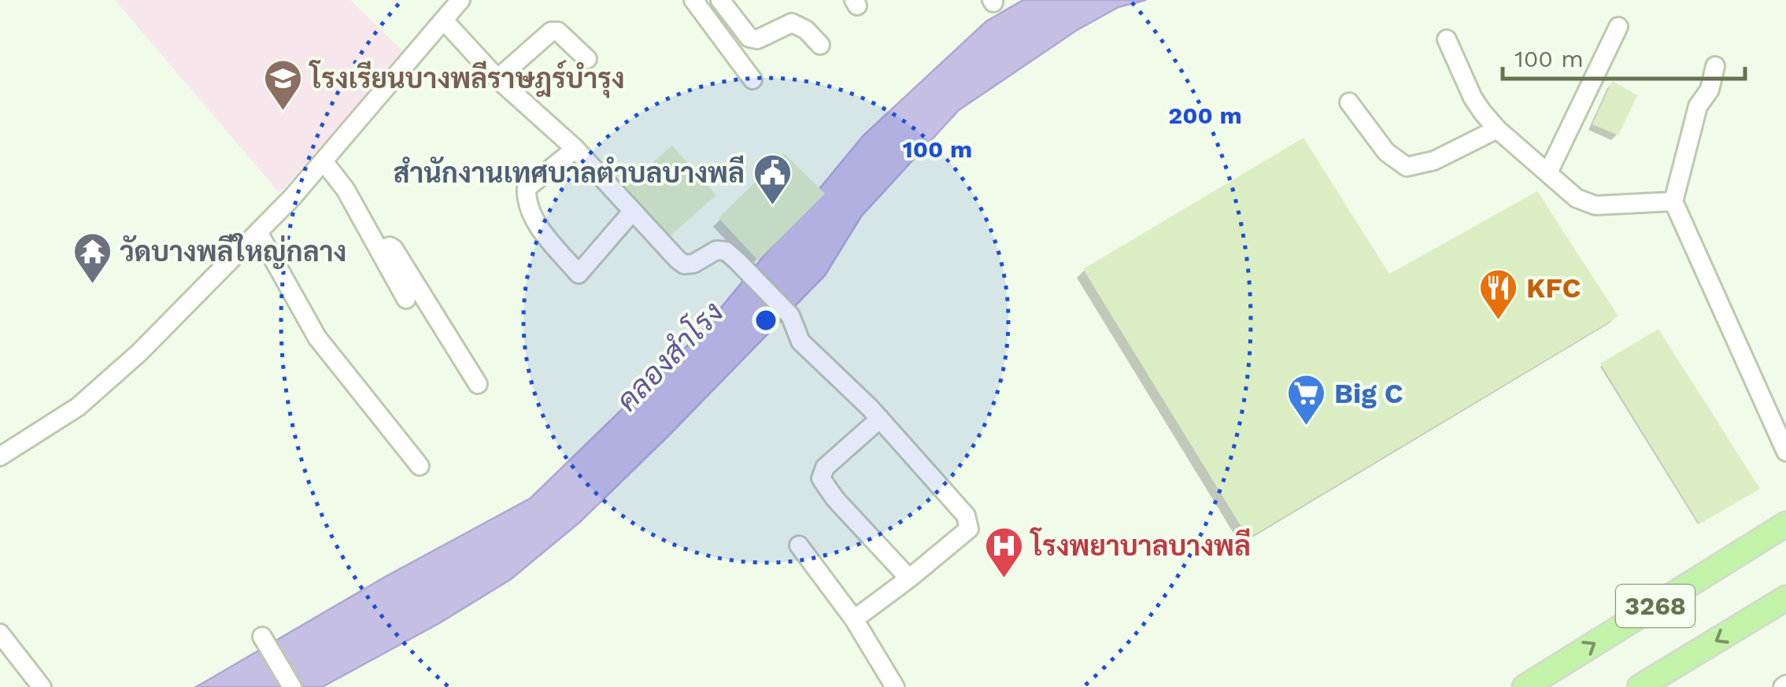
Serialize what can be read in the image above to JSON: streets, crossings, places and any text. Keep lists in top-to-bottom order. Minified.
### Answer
{"streets":{"main road":["3268"]},"water":["คลองสำโรง"],"places":{"school or university":["โรงเรียนบางพลีราษฎร์บำรุง"],"public building":["สำนักงานเทศบาลตำบลบางพลี"],"temple":["วัดบางพลีใหญ่กลาง"],"restaurant":["KFC"],"supermarket":["Big C"],"hospital":["โรงพยาบาลบางพลี"]},"scale_bar":"100 m","rings":["200 m","100 m"]}
